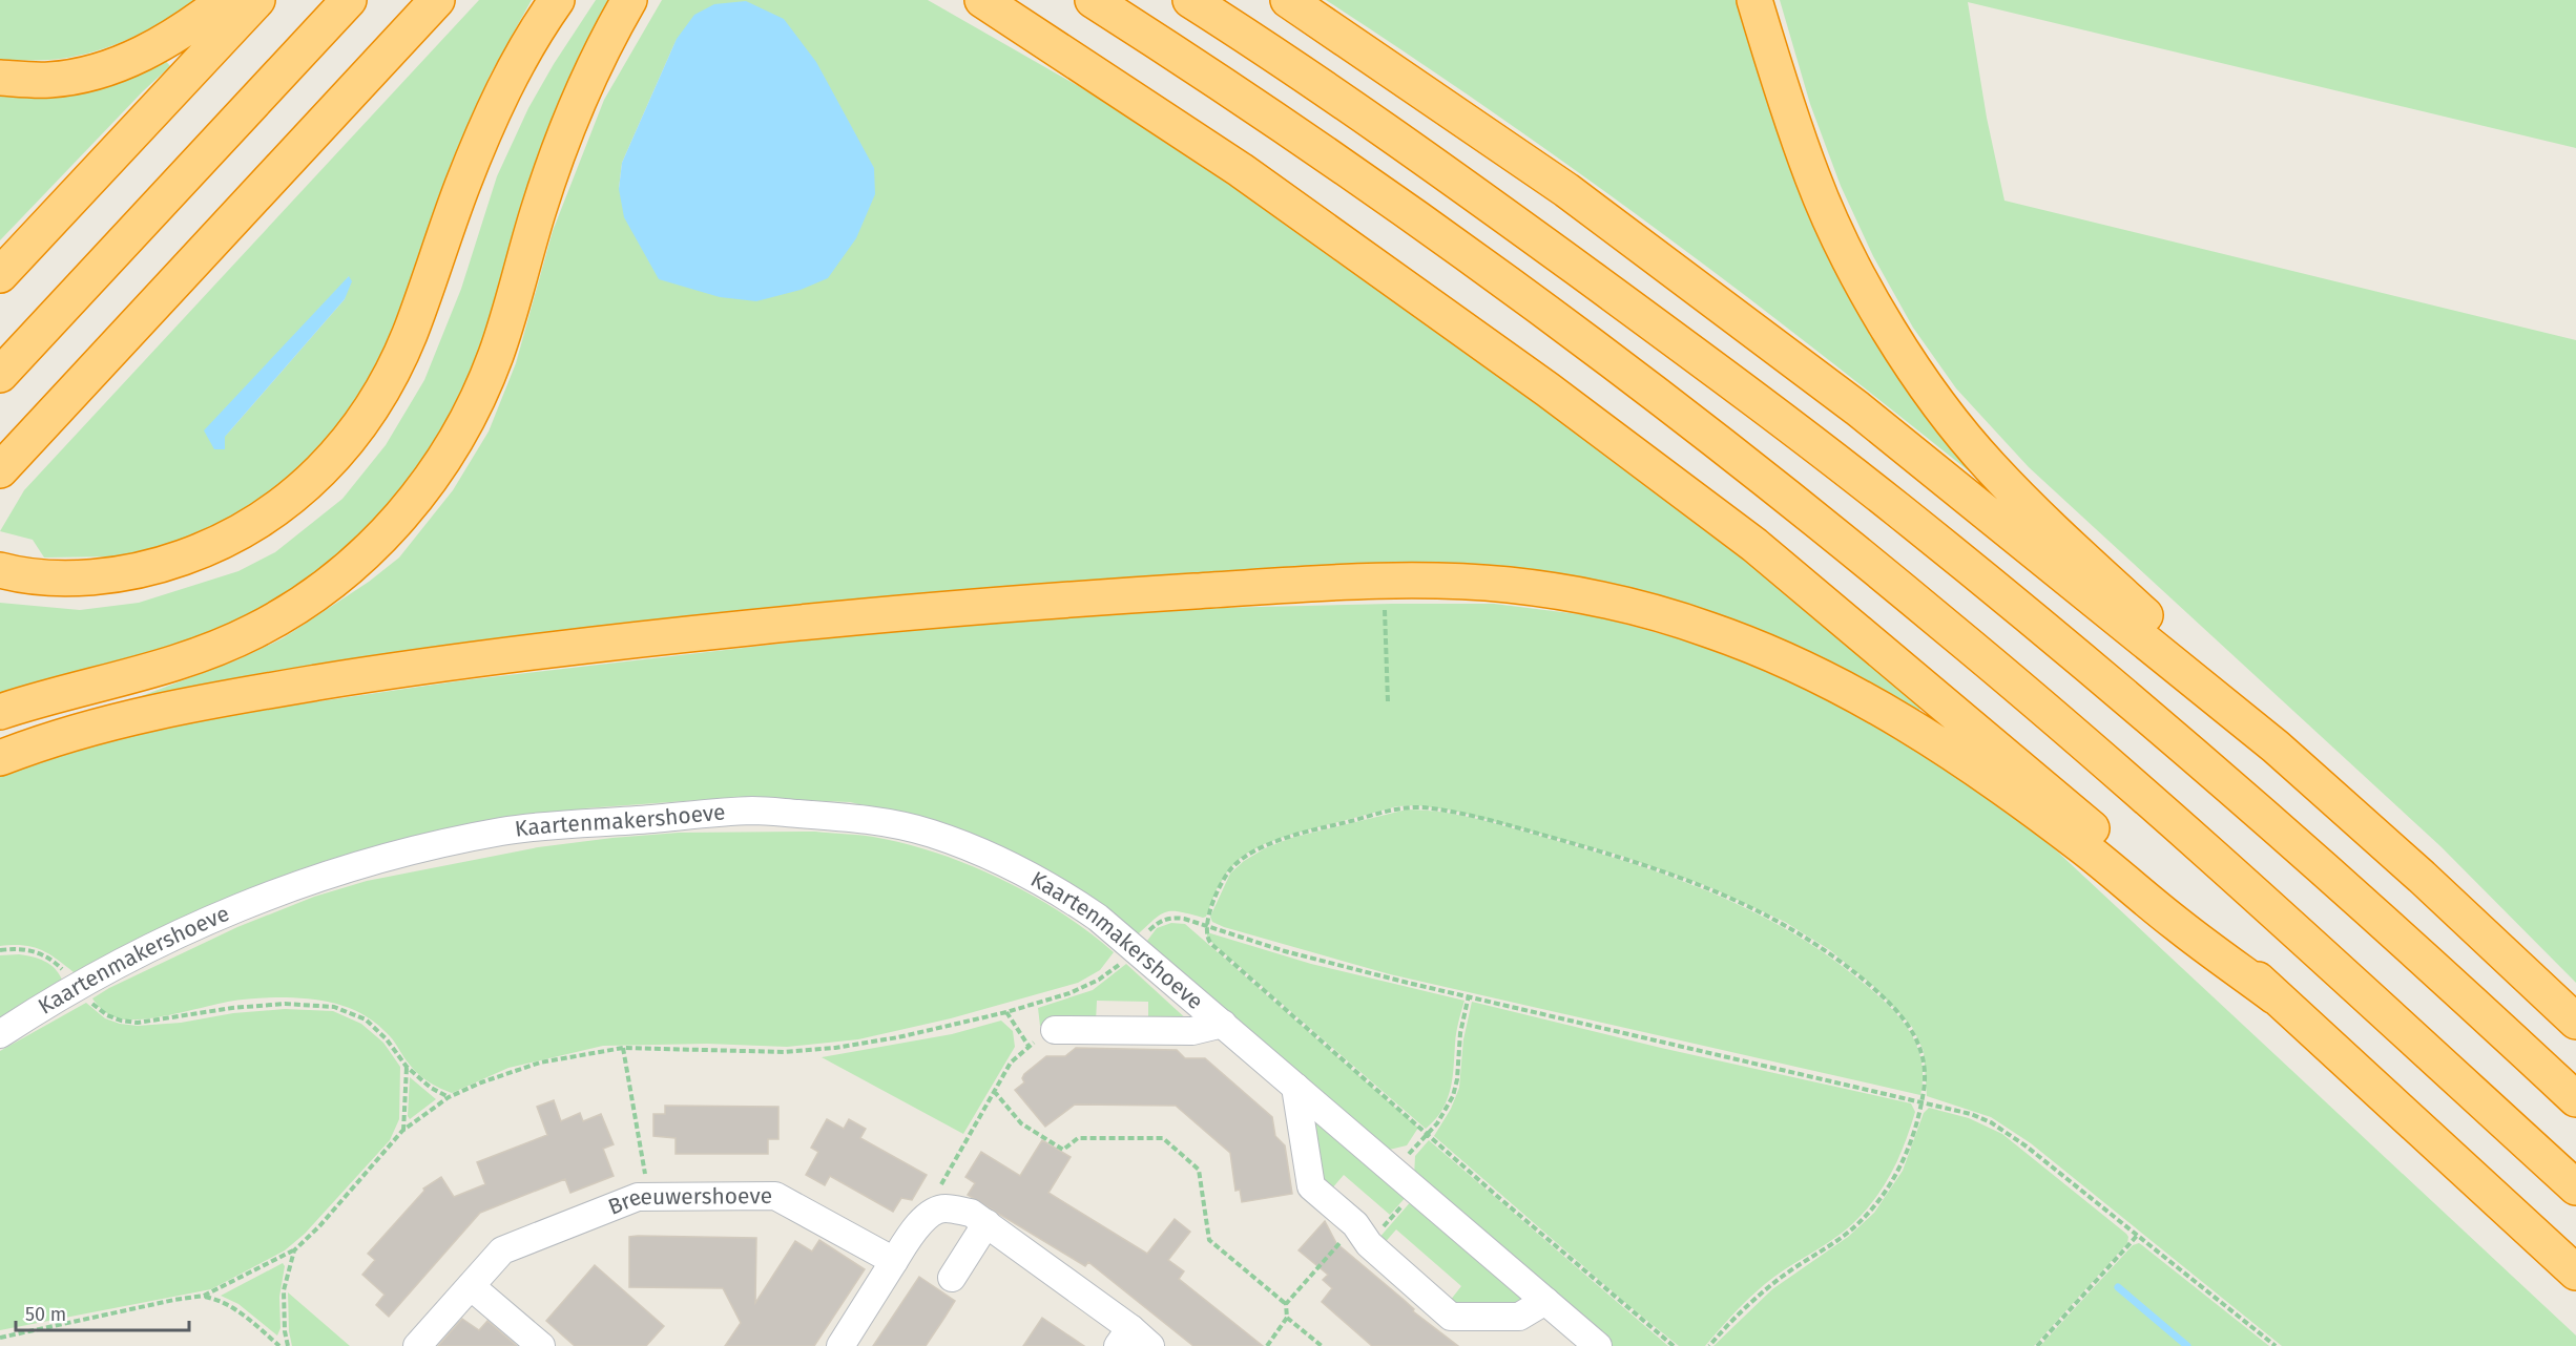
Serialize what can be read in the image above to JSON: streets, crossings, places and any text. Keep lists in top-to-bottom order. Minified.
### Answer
{"streets":{"street":["Kaartenmakershoeve","Breeuwershoeve"]},"scale_bar":"50 m"}
